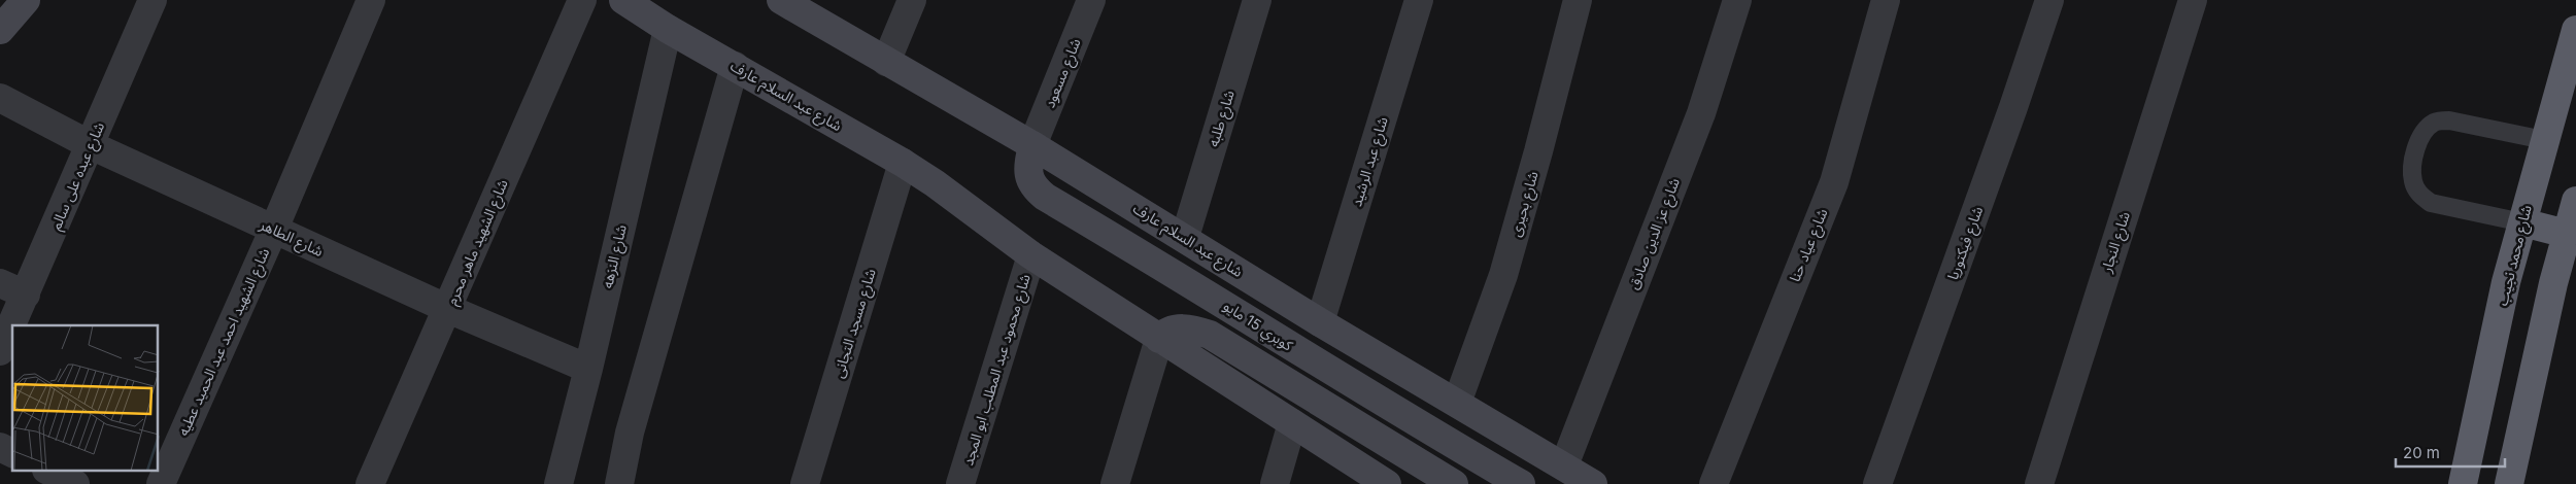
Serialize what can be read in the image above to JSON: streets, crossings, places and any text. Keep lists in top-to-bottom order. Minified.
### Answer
{"streets":{"highway":["شارع محمد نجيب"],"main road":["شارع عبد السلام عارف","كوبري 15 مايو"],"street":["شارع مسعود","شارع طلبه","شارع عبد الرشيد","شارع عبده على سالم","شارع بحيرى","شارع عز الدين صادق","شارع الطاهر","شارع الشهيد ماهر محرم","شارع النجار","شارع فيكتوريا","شارع عياد حنا","شارع النزهه","شارع مسجد التجانى","شارع الشهيد احمد عبد الحميد عطيه","شارع محمود عبد المطلب ابو المجد"]},"crossings":[["شارع مسعود","شارع عبد السلام عارف"],["شارع مسعود","كوبري 15 مايو"],["شارع عبد السلام عارف","شارع طلبه"],["شارع عبد السلام عارف","شارع عبد الرشيد"],["شارع عبد السلام عارف","شارع بحيرى"],["شارع عبد السلام عارف","شارع عز الدين صادق"],["شارع عبد السلام عارف","شارع النزهه"],["شارع عبد السلام عارف","شارع مسجد التجانى"],["شارع عبد السلام عارف","كوبري 15 مايو"],["شارع عبد السلام عارف","شارع محمود عبد المطلب ابو المجد"],["شارع عبده على سالم","شارع الطاهر"],["شارع الطاهر","شارع الشهيد ماهر محرم"],["شارع الطاهر","شارع النزهه"],["شارع الطاهر","شارع الشهيد احمد عبد الحميد عطيه"]],"scale_bar":"20 m"}
